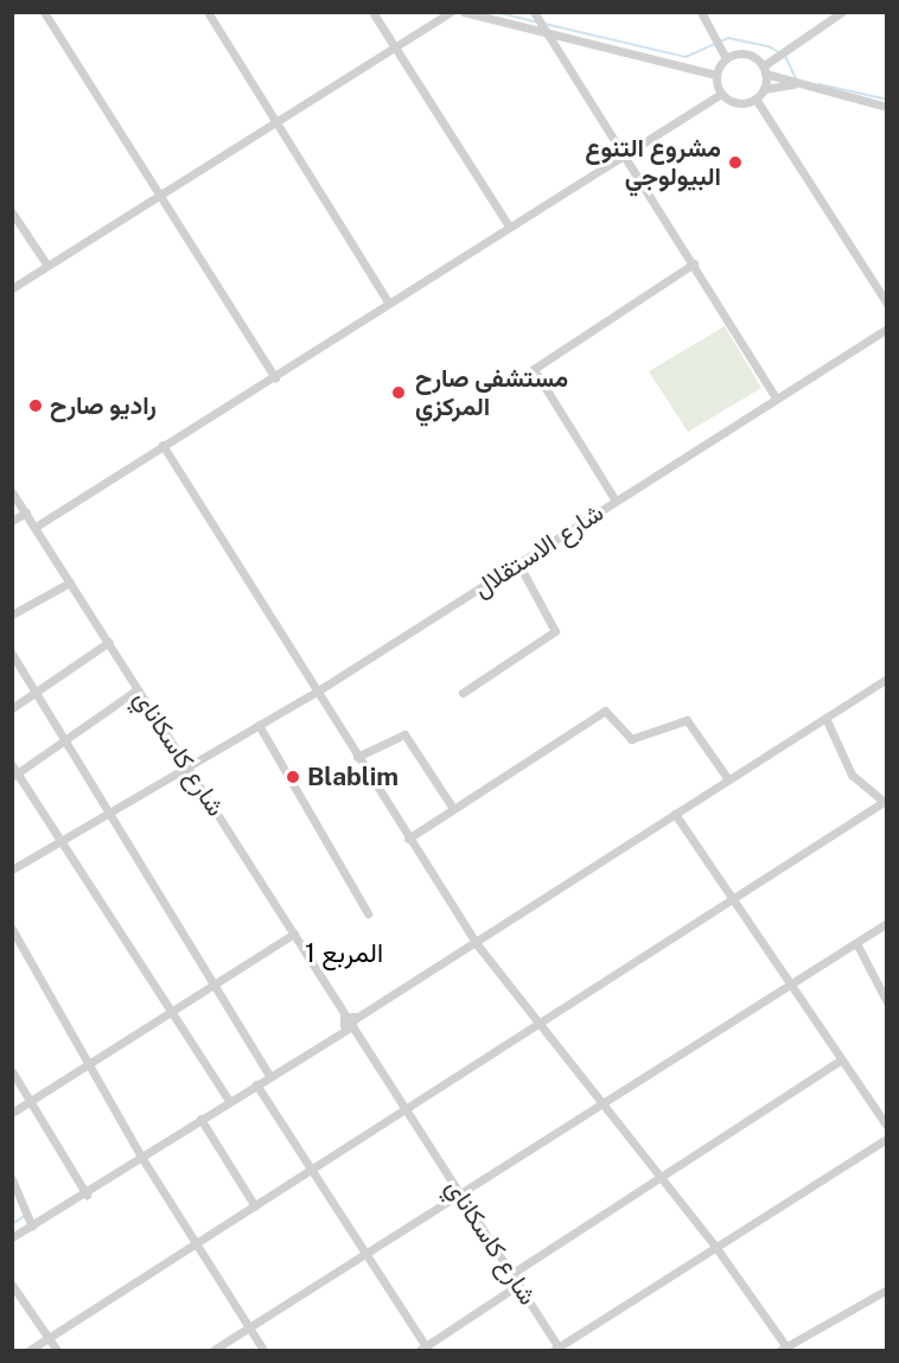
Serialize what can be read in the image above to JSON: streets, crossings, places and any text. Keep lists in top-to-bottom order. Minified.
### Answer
{"streets":{"street":["شارع الاستقلال","شارع كاسكاناي"]},"crossings":[["شارع الاستقلال","شارع كاسكاناي"]],"districts":["المربع 1"],"places":["مشروع التنوع البيولوجي","مستشفى صارح المركزي","راديو صارح","Blablim"]}
